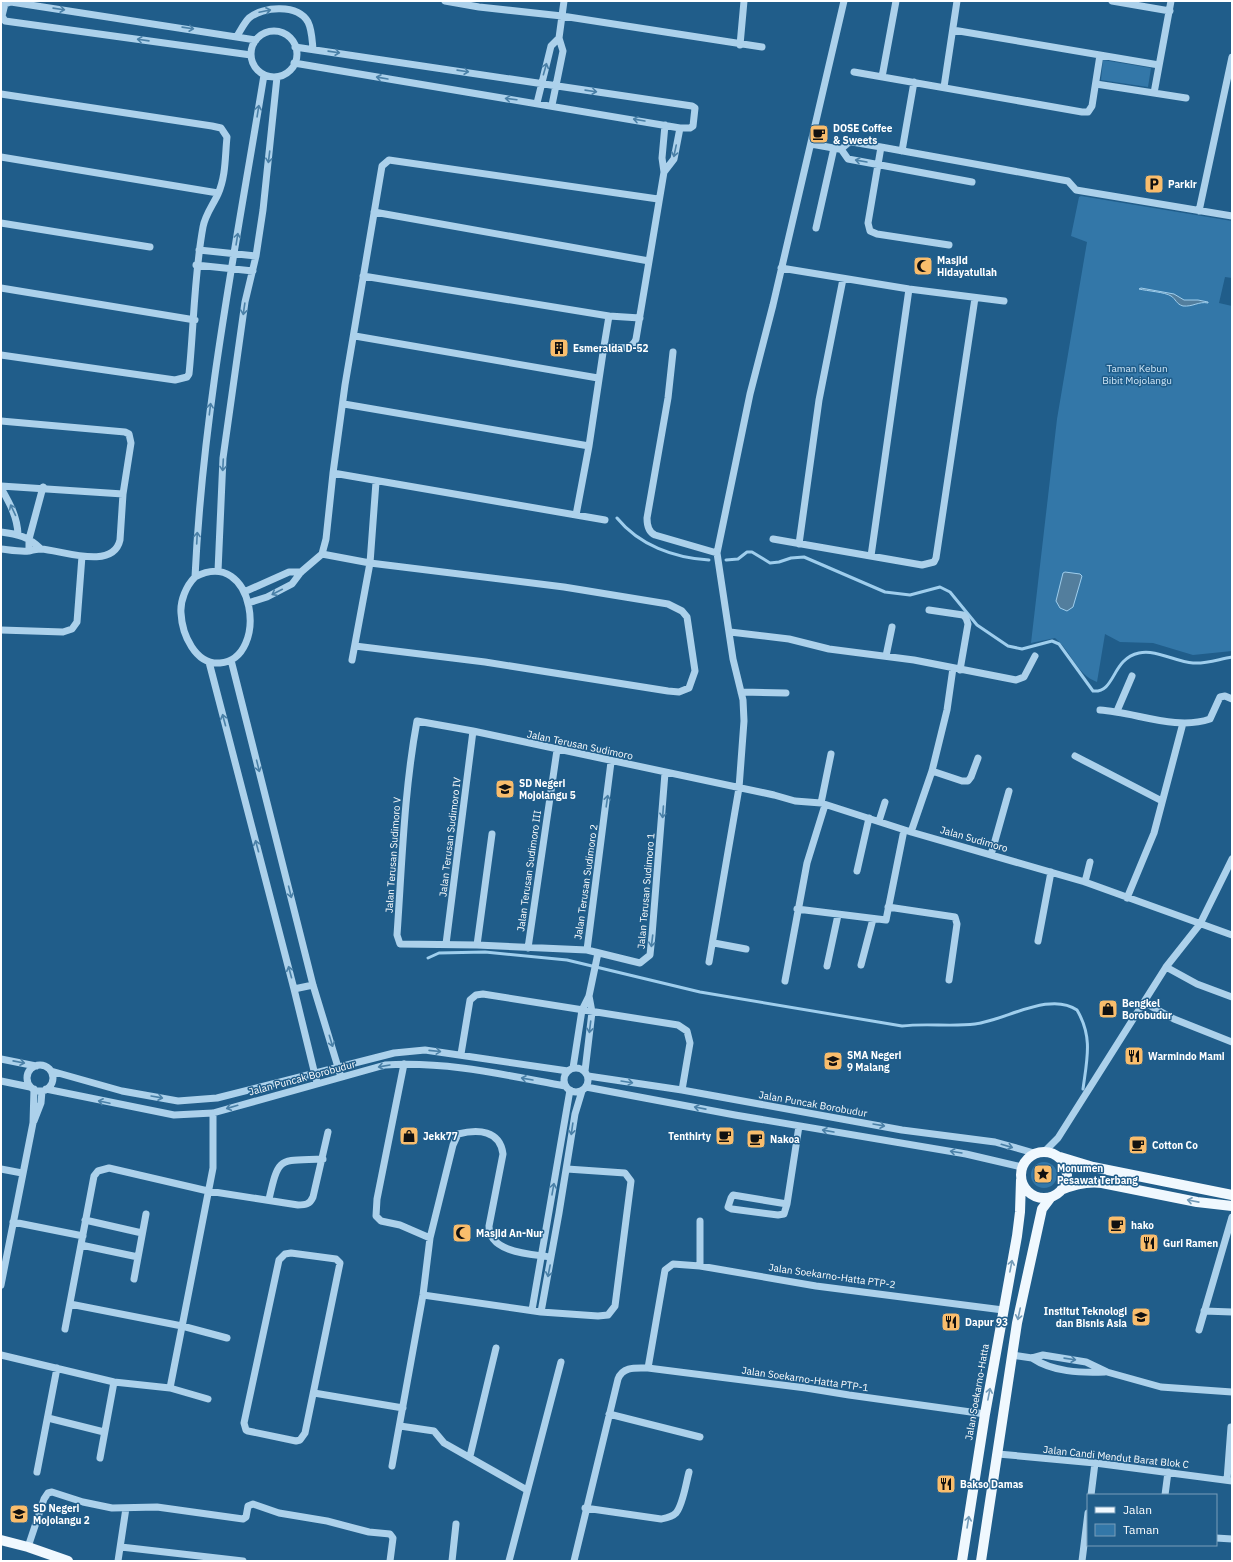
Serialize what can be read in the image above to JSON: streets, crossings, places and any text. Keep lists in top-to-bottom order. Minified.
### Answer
{"streets":{"main road":["Jalan Soekarno-Hatta"],"street":["Jalan Terusan Sudimoro","Jalan Terusan Sudimoro IV","Jalan Sudimoro","Jalan Terusan Sudimoro V","Jalan Terusan Sudimoro III","Jalan Terusan Sudimoro 2","Jalan Terusan Sudimoro 1","Jalan Puncak Borobudur","Jalan Soekarno-Hatta PTP-2","Jalan Soekarno-Hatta PTP-1","Jalan Candi Mendut Barat Blok C"]},"crossings":[["Jalan Terusan Sudimoro","Jalan Terusan Sudimoro IV"],["Jalan Terusan Sudimoro","Jalan Sudimoro"],["Jalan Terusan Sudimoro","Jalan Terusan Sudimoro V"],["Jalan Terusan Sudimoro","Jalan Terusan Sudimoro III"],["Jalan Terusan Sudimoro","Jalan Terusan Sudimoro 2"],["Jalan Terusan Sudimoro","Jalan Terusan Sudimoro 1"],["Jalan Terusan Sudimoro IV","Jalan Terusan Sudimoro V"],["Jalan Terusan Sudimoro 2","Jalan Terusan Sudimoro 1"],["Jalan Puncak Borobudur","Jalan Soekarno-Hatta"],["Jalan Soekarno-Hatta PTP-2","Jalan Soekarno-Hatta PTP-1"],["Jalan Soekarno-Hatta PTP-2","Jalan Soekarno-Hatta"],["Jalan Soekarno-Hatta PTP-1","Jalan Soekarno-Hatta"]],"one_way":["Jalan Terusan Sudimoro 2","Jalan Terusan Sudimoro 1"],"parks":["Taman Kebun Bibit Mojolangu"],"places":{"cafe":["DOSE Coffee & Sweets","Tenthirty","Nakoa","Cotton Co","hako"],"parking":["Parkir"],"mosque":["Masjid Hidayatullah","Masjid An-Nur"],"building":["Esmeralda D-52"],"school or university":["SD Negeri Mojolangu 5","SMA Negeri 9 Malang","Institut Teknologi dan Bisnis Asia","SD Negeri Mojolangu 2"],"shop":["Bengkel Borobudur","Jekk77"],"restaurant":["Warmindo Mami","Guri Ramen","Dapur 93","Bakso Damas"],"place":["Monumen Pesawat Terbang"]},"legend":["Jalan","Taman"]}
